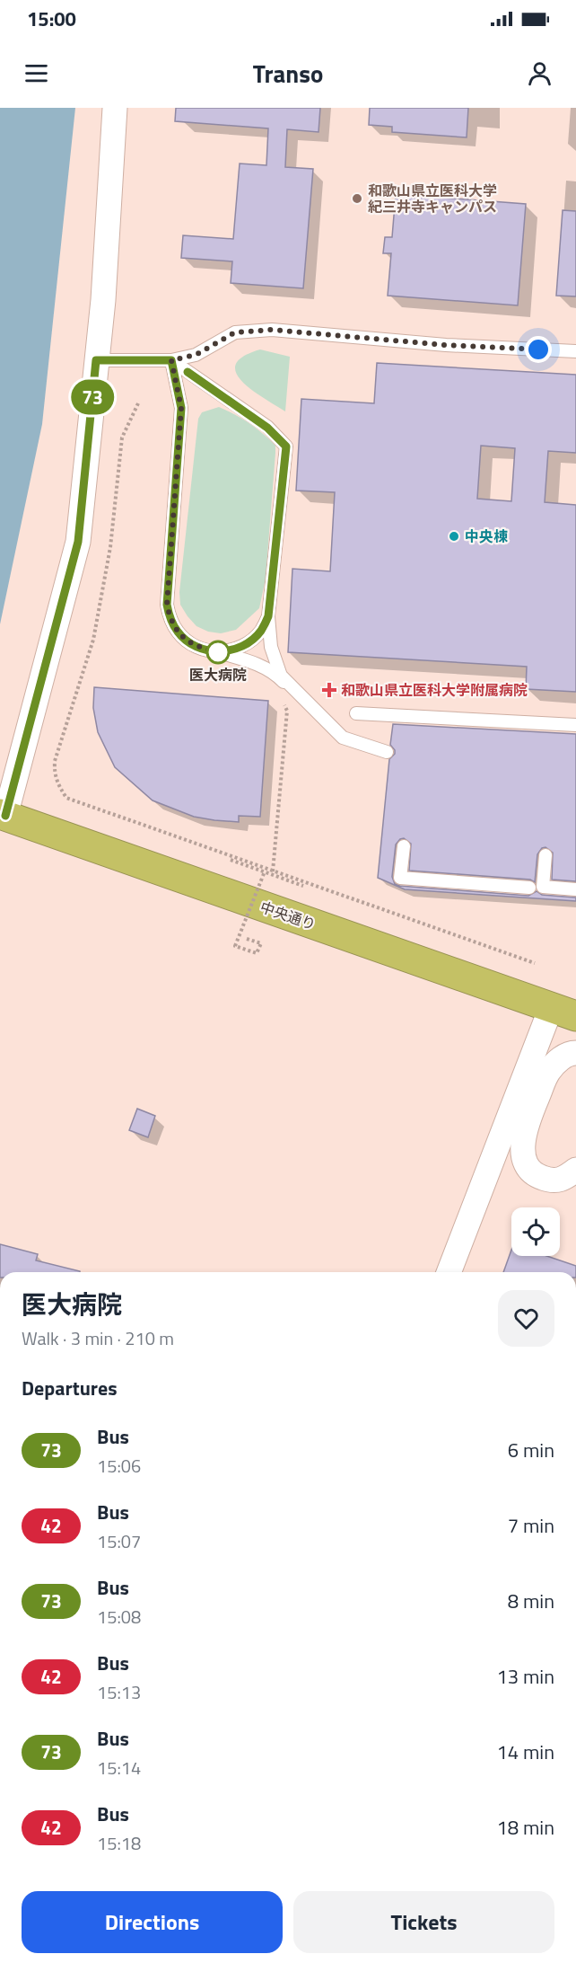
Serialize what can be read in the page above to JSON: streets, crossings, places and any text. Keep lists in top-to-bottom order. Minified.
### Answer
{"streets":{"highway":["中央通り"]},"places":{"other":["和歌山県立医科大学 紀三井寺キャンパス","中央棟","医大病院"],"health":["和歌山県立医科大学附属病院"]},"lines":["bus line 73"],"page":{"status":"15:00","header":"Transo","on_map":"73","heading":[["医大病院","Walk · 3 min · 210 m"],"Departures"],"list":[{"mark":"73","name":"Bus","note":"15:06","value":"6 min"},{"mark":"42","name":"Bus","note":"15:07","value":"7 min"},{"mark":"73","name":"Bus","note":"15:08","value":"8 min"},{"mark":"42","name":"Bus","note":"15:13","value":"13 min"},{"mark":"73","name":"Bus","note":"15:14","value":"14 min"},{"mark":"42","name":"Bus","note":"15:18","value":"18 min"}],"buttons":["Directions","Tickets"]}}
